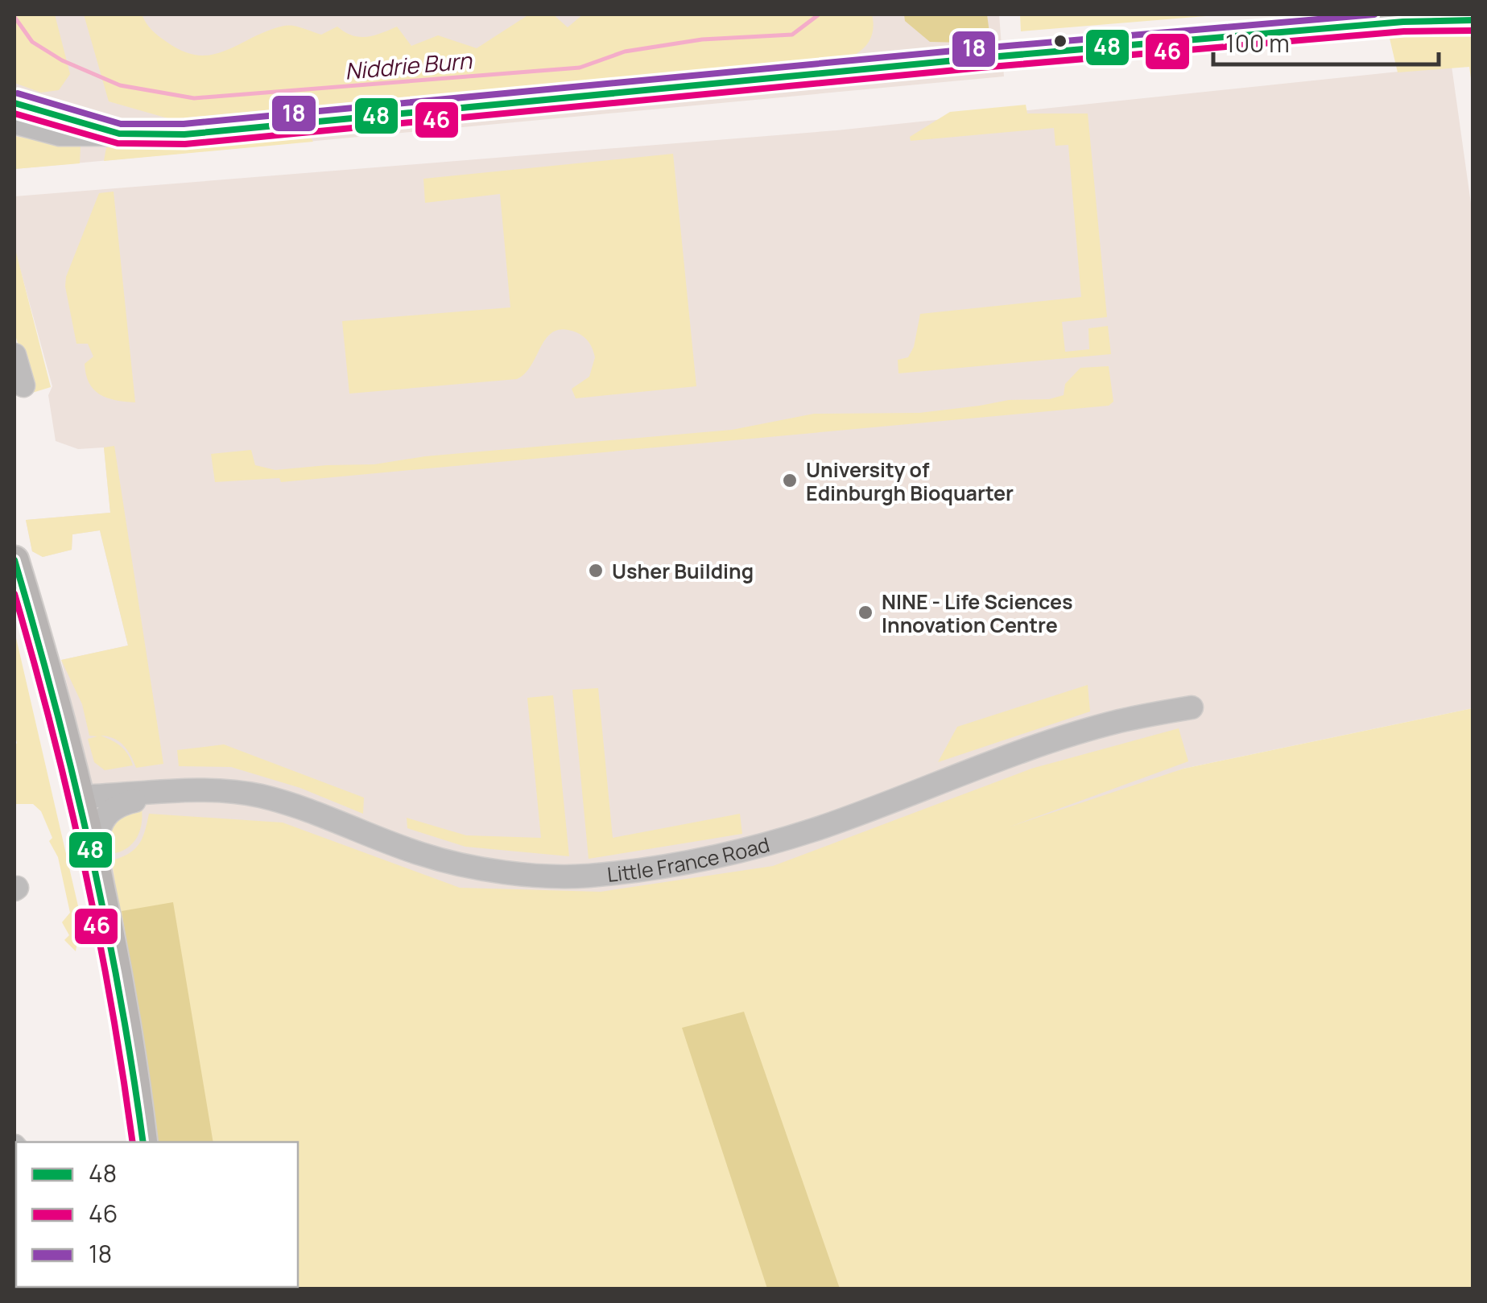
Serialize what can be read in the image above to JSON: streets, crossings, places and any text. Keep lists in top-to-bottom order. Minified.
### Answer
{"streets":{"street":["Little France Road"]},"water":["Niddrie Burn"],"places":["University of Edinburgh Bioquarter","Usher Building","NINE - Life Sciences Innovation Centre"],"lines":["transit line 18","transit line 48","transit line 46"],"legend":["48","46","18"],"scale_bar":"100 m"}
